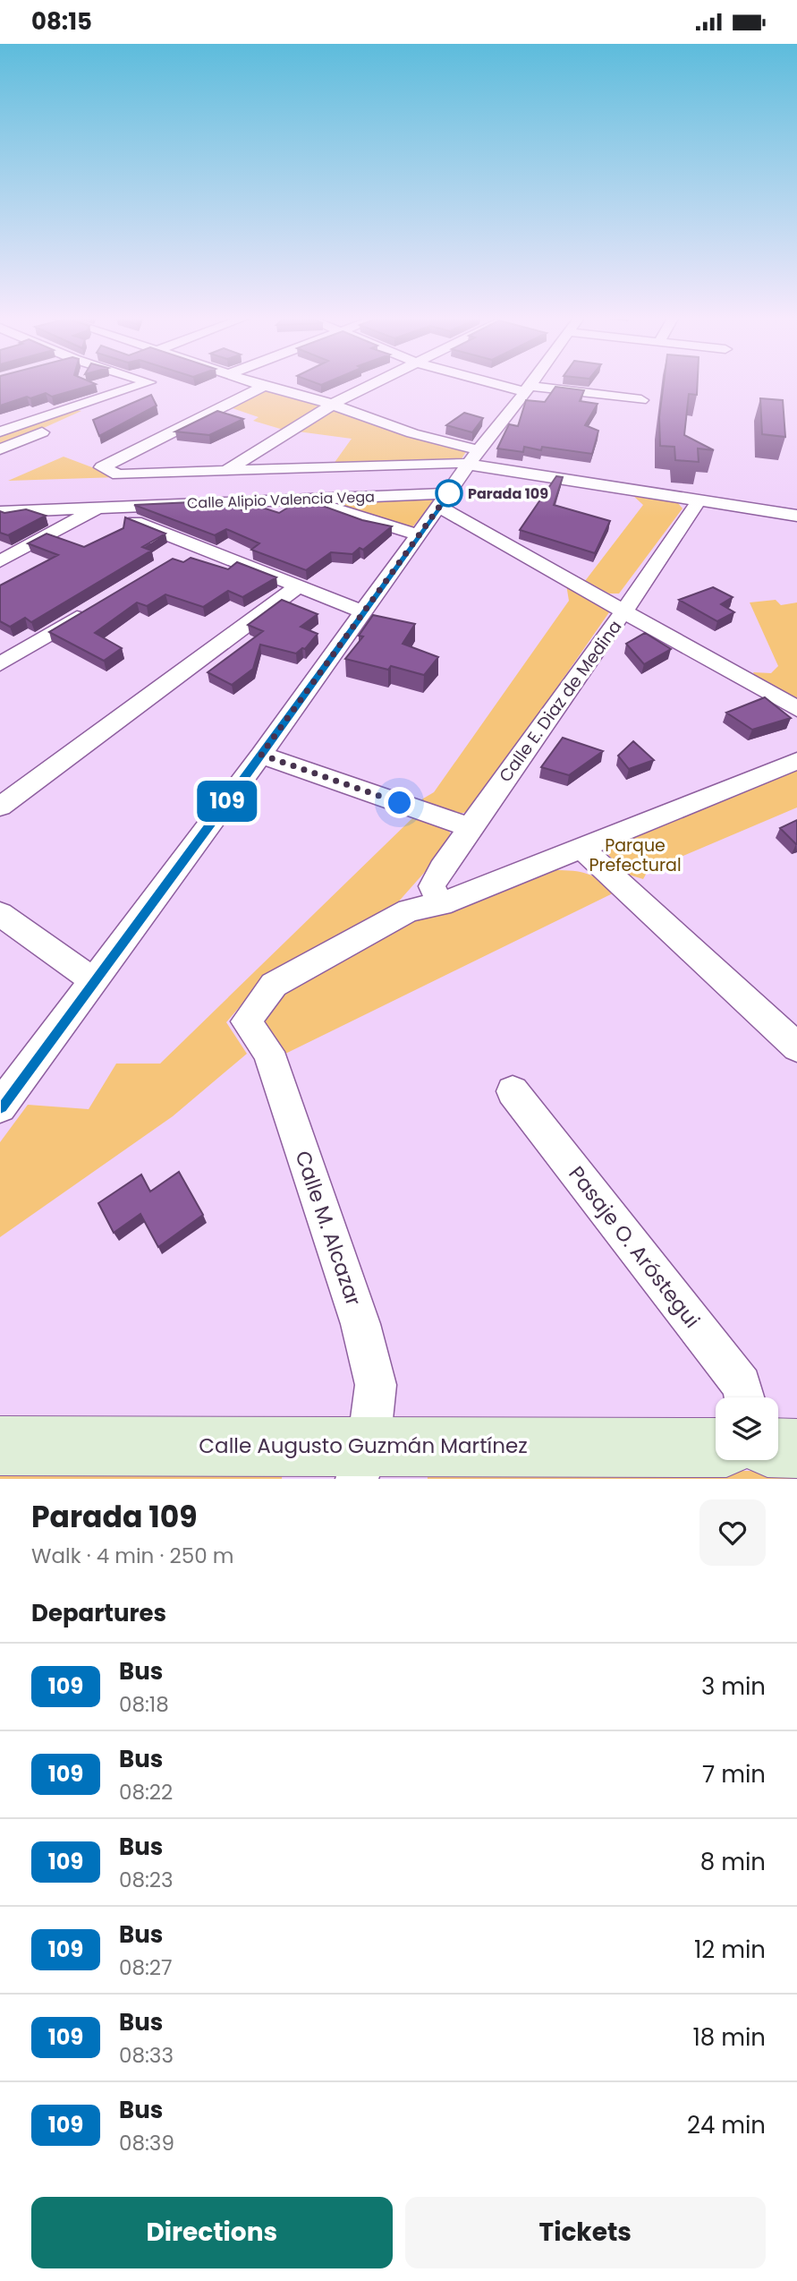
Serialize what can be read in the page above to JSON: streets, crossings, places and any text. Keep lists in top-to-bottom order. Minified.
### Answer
{"streets":{"street":["Calle Alipio Valencia Vega","Calle E. Diaz de Medina","Calle M. Alcazar","Pasaje O. Aróstegui","Calle Augusto Guzmán Martínez"]},"crossings":[["Calle M. Alcazar","Calle Augusto Guzmán Martínez"]],"parks":["Parque Prefectural"],"places":["Parada 109"],"lines":["bus line 109"],"page":{"status":"08:15","on_map":"109","heading":[["Parada 109","Walk · 4 min · 250 m"],"Departures"],"list":[{"mark":"109","name":"Bus","note":"08:18","value":"3 min"},{"mark":"109","name":"Bus","note":"08:22","value":"7 min"},{"mark":"109","name":"Bus","note":"08:23","value":"8 min"},{"mark":"109","name":"Bus","note":"08:27","value":"12 min"},{"mark":"109","name":"Bus","note":"08:33","value":"18 min"},{"mark":"109","name":"Bus","note":"08:39","value":"24 min"}],"buttons":["Directions","Tickets"]}}
